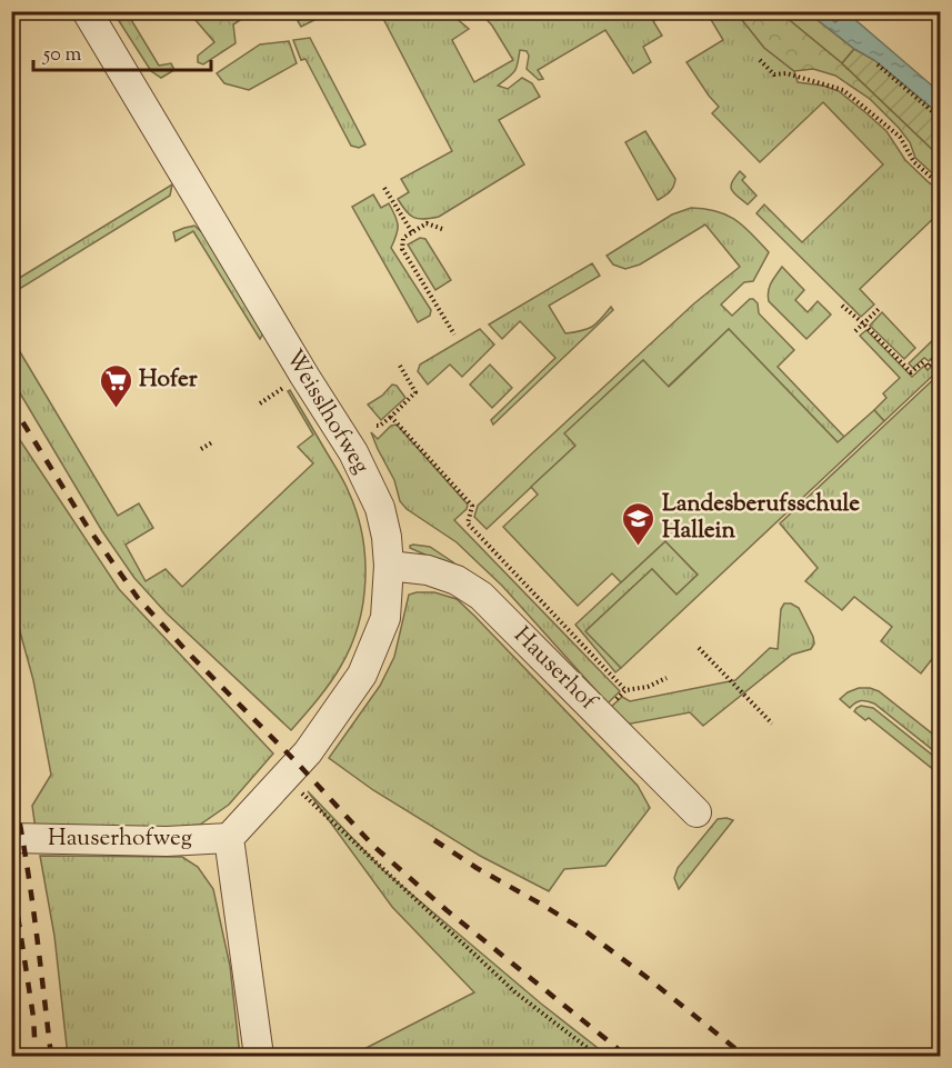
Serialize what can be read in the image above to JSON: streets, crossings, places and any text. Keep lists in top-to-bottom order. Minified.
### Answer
{"streets":{"street":["Weisslhofweg","Hauserhof","Hauserhofweg"]},"crossings":[["Weisslhofweg","Hauserhof"],["Weisslhofweg","Hauserhofweg"]],"places":{"supermarket":["Hofer"],"school or university":["Landesberufsschule Hallein"]},"scale_bar":"50 m"}
